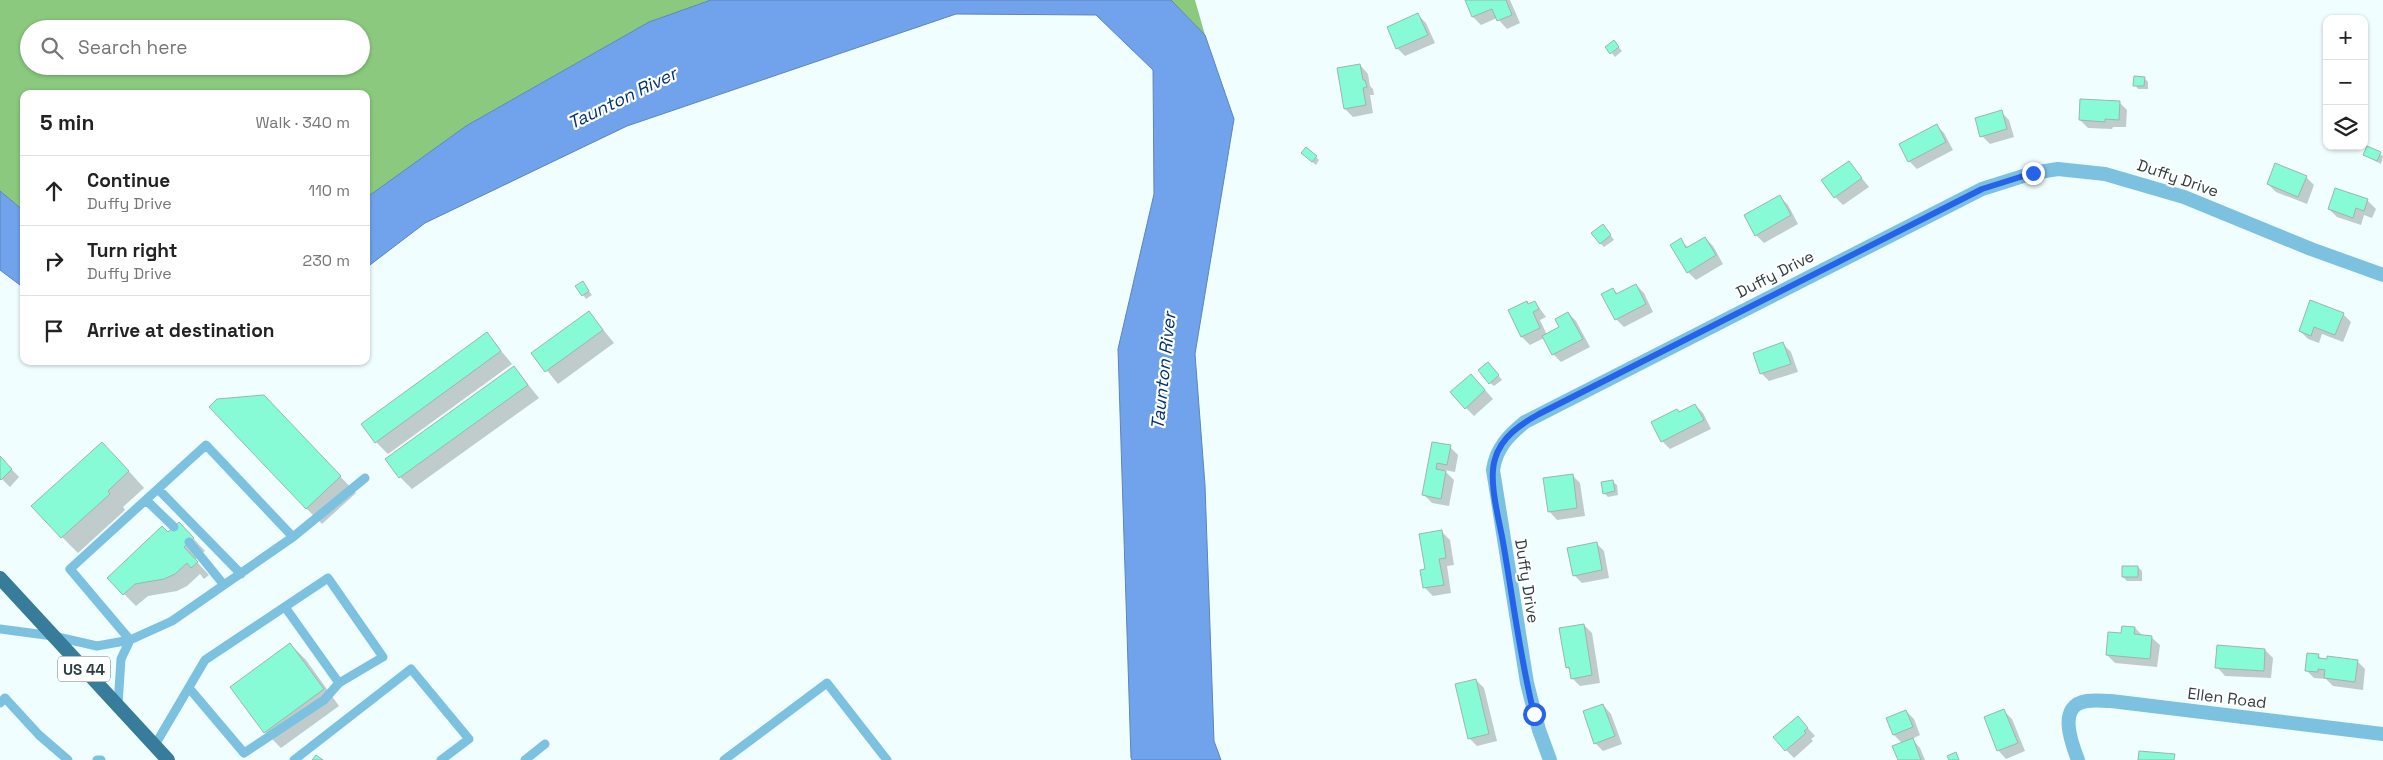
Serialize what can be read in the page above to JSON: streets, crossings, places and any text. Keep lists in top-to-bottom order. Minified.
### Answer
{"streets":{"highway":["US 44"],"street":["Duffy Drive","Ellen Road"]},"water":["Taunton River"],"page":{"map_buttons":["+","−"],"search":"Search here","heading":["5 min","Walk · 340 m"],"list":[["Continue","Duffy Drive","110 m"],["Turn right","Duffy Drive","230 m"],"Arrive at destination"]}}
